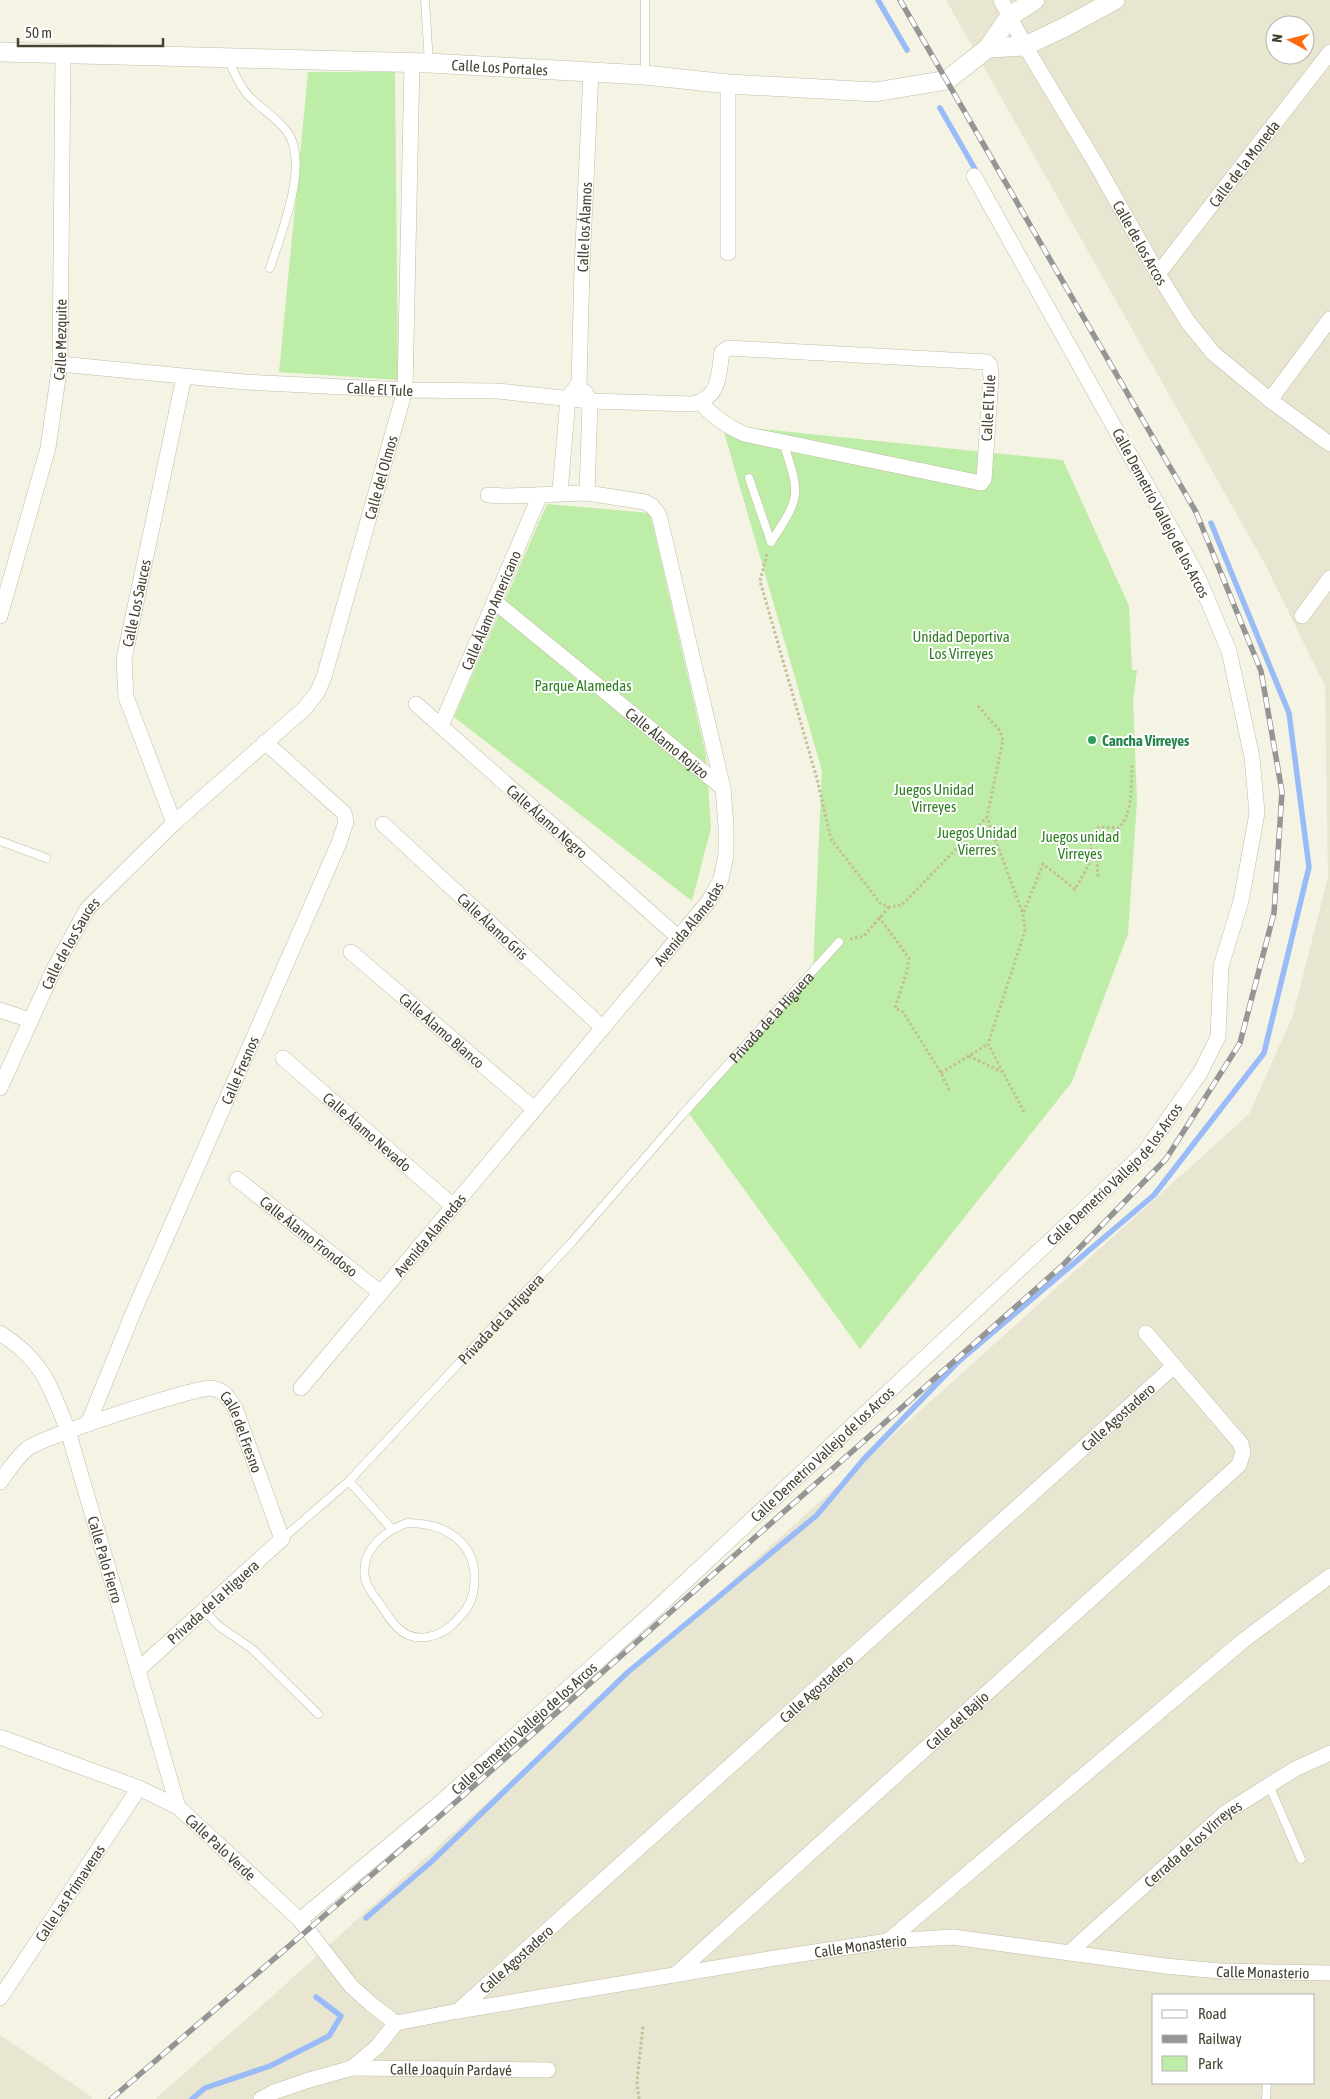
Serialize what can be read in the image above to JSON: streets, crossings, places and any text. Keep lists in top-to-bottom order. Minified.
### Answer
{"streets":{"street":["Calle Los Portales","Calle de la Moneda","Calle los Álamos","Calle de los Arcos","Calle Mezquite","Calle El Tule","Calle del Olmos","Calle Demetrio Vallejo de los Arcos","Calle Los Sauces","Calle Álamo Americano","Calle Álamo Rojizo","Calle Álamo Negro","Avenida Alamedas","Calle Álamo Gris","Calle de los Sauces","Privada de la Higuera","Calle Álamo Blanco","Calle Fresnos","Calle Álamo Nevado","Calle Álamo Frondoso","Calle Agostadero","Calle del Fresno","Calle Palo Fierro","Calle del Bajío","Cerrada de los Virreyes","Calle Palo Verde","Calle Las Primaveras","Calle Monasterio","Calle Joaquín Pardavé"]},"crossings":[["Calle Los Portales","Calle los Álamos"],["Calle Los Portales","Calle de los Arcos"],["Calle Los Portales","Calle Mezquite"],["Calle Los Portales","Calle del Olmos"],["Calle de la Moneda","Calle de los Arcos"],["Calle Mezquite","Calle El Tule"],["Calle El Tule","Calle del Olmos"],["Calle El Tule","Calle Los Sauces"],["Calle del Olmos","Calle Los Sauces"],["Calle del Olmos","Calle de los Sauces"],["Calle del Olmos","Calle Fresnos"],["Calle Demetrio Vallejo de los Arcos","Calle Palo Verde"],["Calle Los Sauces","Calle de los Sauces"],["Calle Álamo Americano","Calle Álamo Rojizo"],["Calle Álamo Americano","Calle Álamo Negro"],["Calle Álamo Americano","Avenida Alamedas"],["Calle Álamo Rojizo","Avenida Alamedas"],["Calle Álamo Negro","Avenida Alamedas"],["Avenida Alamedas","Calle Álamo Gris"],["Avenida Alamedas","Calle Álamo Blanco"],["Avenida Alamedas","Calle Álamo Nevado"],["Avenida Alamedas","Calle Álamo Frondoso"],["Privada de la Higuera","Calle del Fresno"],["Privada de la Higuera","Calle Palo Fierro"],["Calle Fresnos","Calle del Fresno"],["Calle Agostadero","Calle del Bajío"],["Calle Agostadero","Calle Monasterio"],["Calle del Fresno","Calle Palo Fierro"],["Calle Palo Fierro","Calle Palo Verde"],["Calle del Bajío","Calle Monasterio"],["Cerrada de los Virreyes","Calle Monasterio"],["Calle Palo Verde","Calle Las Primaveras"],["Calle Palo Verde","Calle Monasterio"]],"parks":["Unidad Deportiva Los Virreyes","Parque Alamedas","Juegos Unidad Virreyes","Juegos Unidad Vierres","Juegos unidad Virreyes"],"places":["Cancha Virreyes"],"legend":["Road","Railway","Park"],"scale_bar":"50 m","north":"left"}
